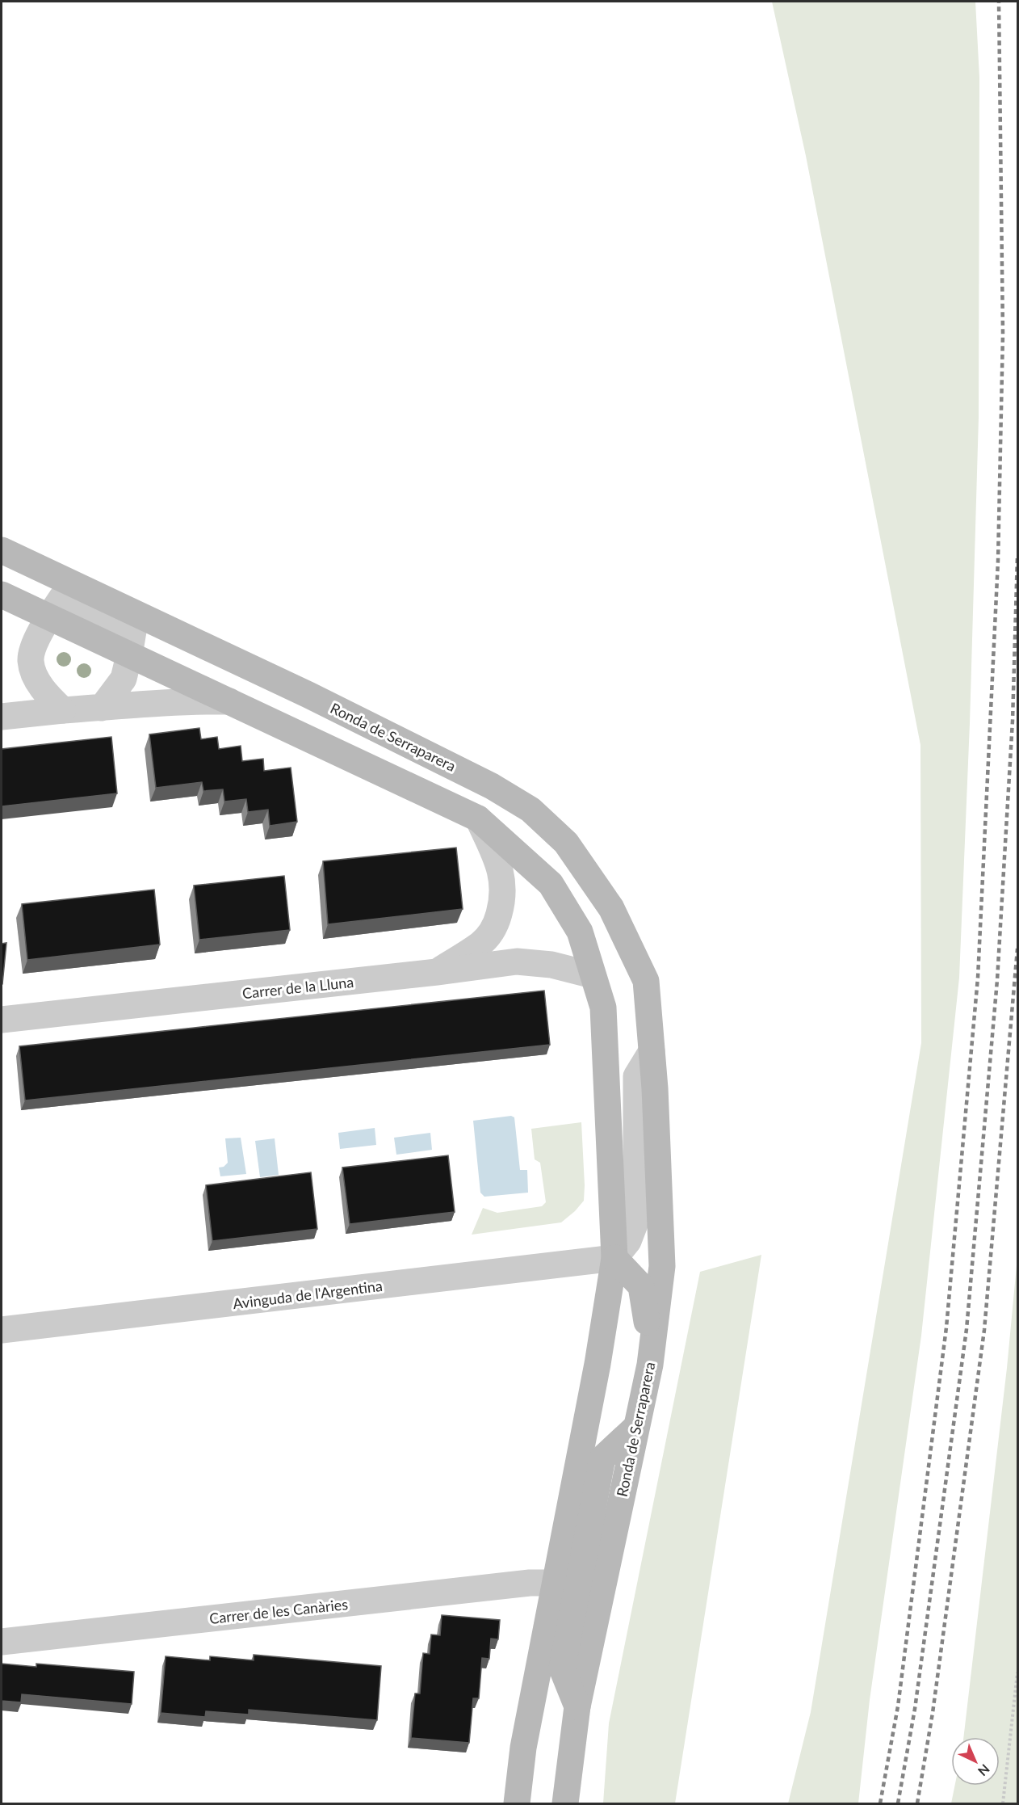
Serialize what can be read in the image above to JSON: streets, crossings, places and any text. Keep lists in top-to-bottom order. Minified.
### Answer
{"streets":{"street":["Ronda de Serraparera","Carrer de la Lluna","Avinguda de l'Argentina","Carrer de les Canàries"]},"north":"bottom right"}
